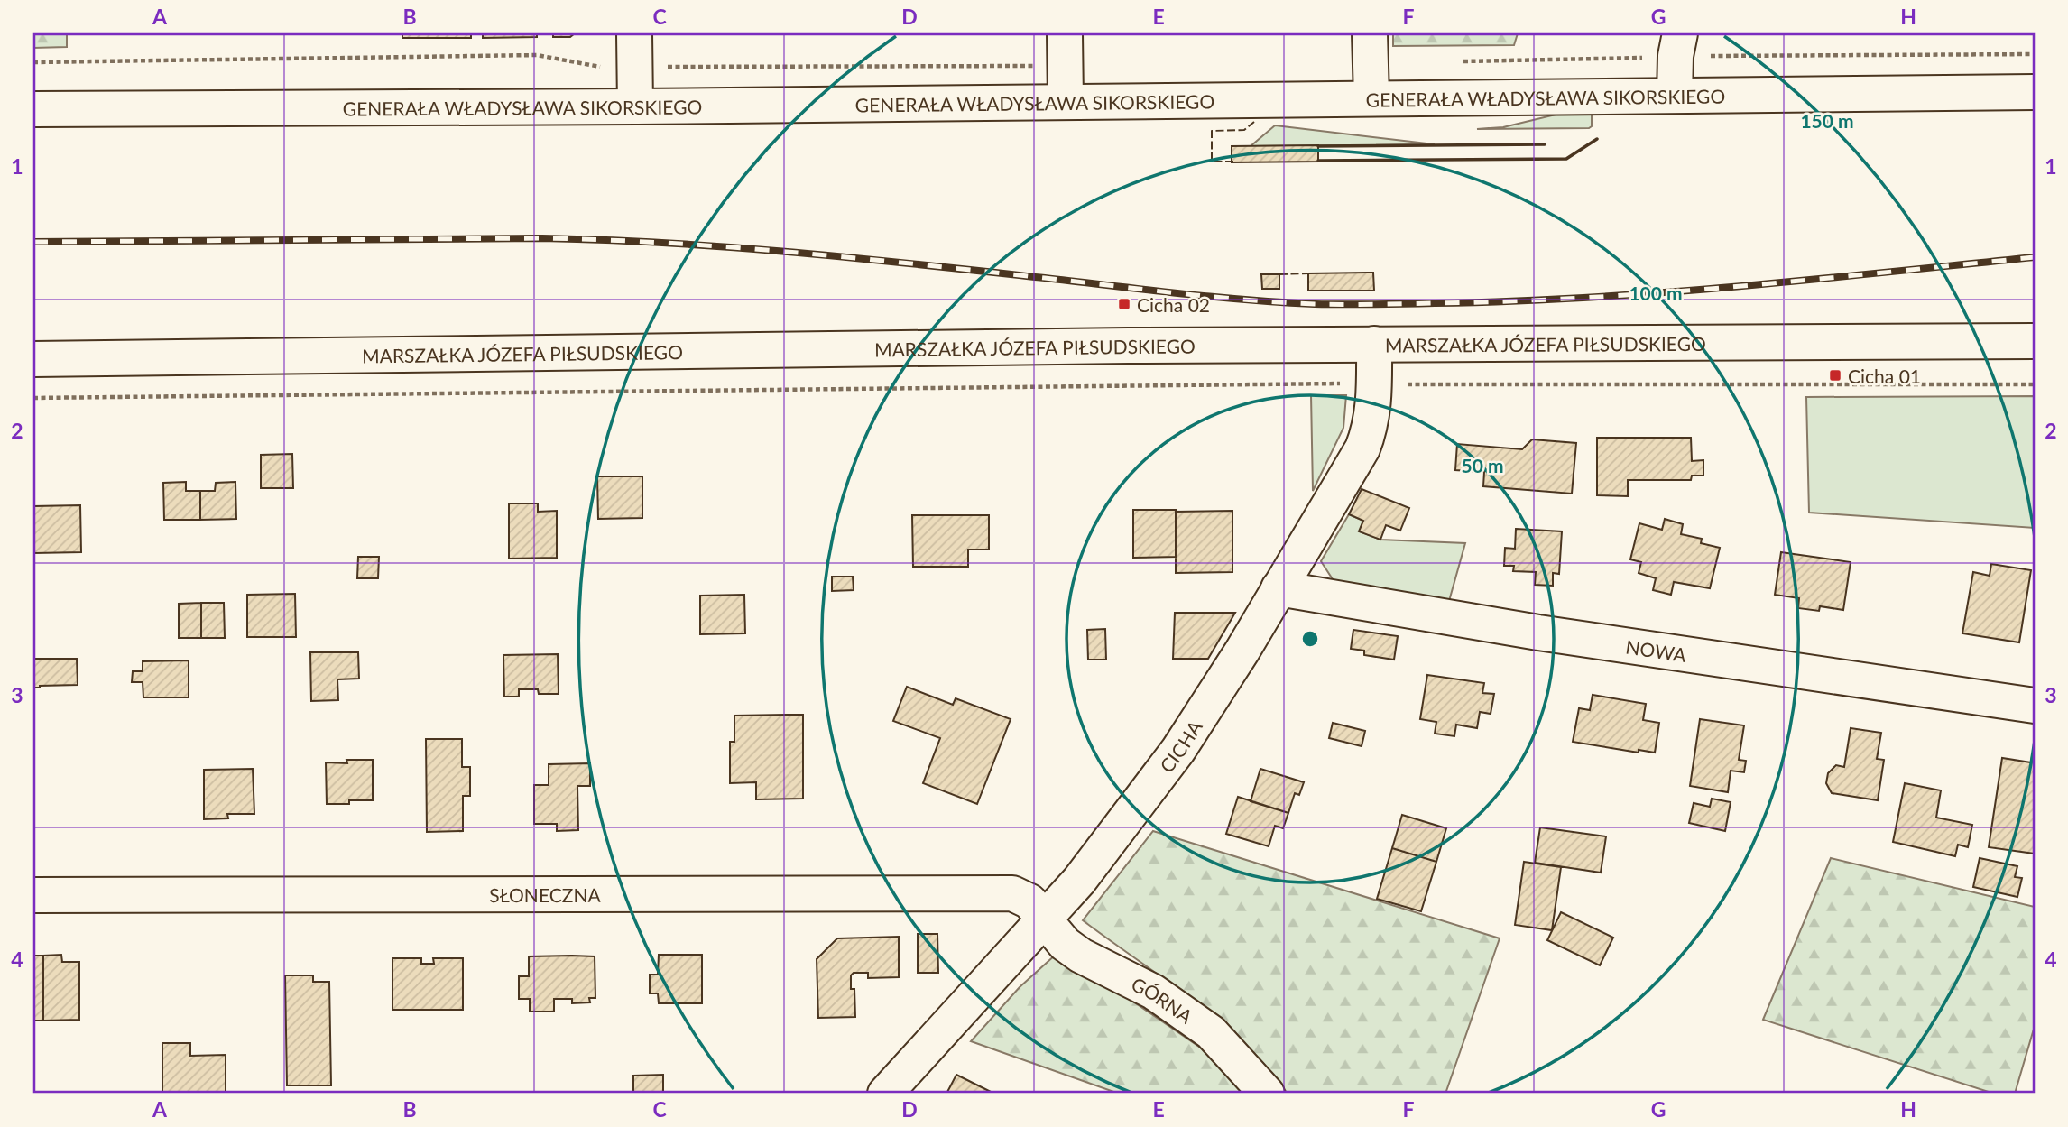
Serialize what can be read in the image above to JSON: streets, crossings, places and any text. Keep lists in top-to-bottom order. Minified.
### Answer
{"streets":{"main road":["GENERAŁA WŁADYSŁAWA SIKORSKIEGO","MARSZAŁKA JÓZEFA PIŁSUDSKIEGO","NOWA","CICHA","SŁONECZNA","GÓRNA"]},"crossings":[["MARSZAŁKA JÓZEFA PIŁSUDSKIEGO","CICHA"],["NOWA","CICHA"],["CICHA","SŁONECZNA"],["CICHA","GÓRNA"],["SŁONECZNA","GÓRNA"]],"places":{"transit":["Cicha 02","Cicha 01"]},"grid":{"columns":["A","B","C","D","E","F","G","H"],"rows":["1","2","3","4"]},"rings":["150 m","100 m","50 m"]}
